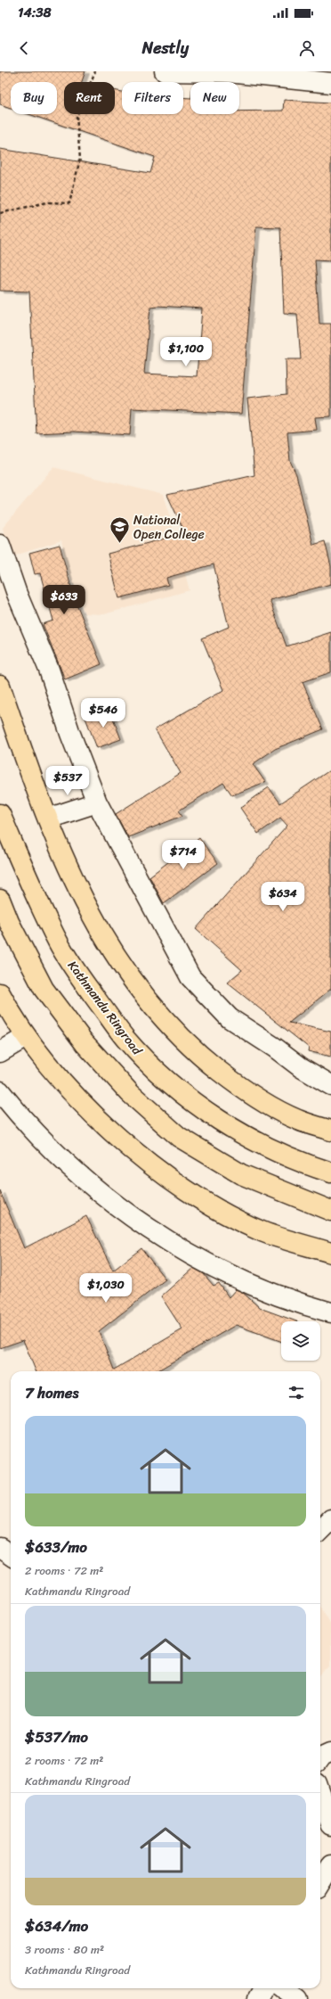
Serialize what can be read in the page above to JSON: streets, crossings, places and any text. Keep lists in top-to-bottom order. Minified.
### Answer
{"streets":{"main road":["Kathmandu Ringroad"]},"places":{"school or university":["National Open College"]},"page":{"status":"14:38","header":"Nestly","chip":["Buy","Rent","Filters","New"],"price":["$1,100","$633","$546","$537","$714","$634","$1,030"],"heading":"7 homes","list":[{"name":"$633/mo","note":"2 rooms · 72 m² · Kathmandu Ringroad"},{"name":"$537/mo","note":"2 rooms · 72 m² · Kathmandu Ringroad"},{"name":"$634/mo","note":"3 rooms · 80 m² · Kathmandu Ringroad"}]}}
